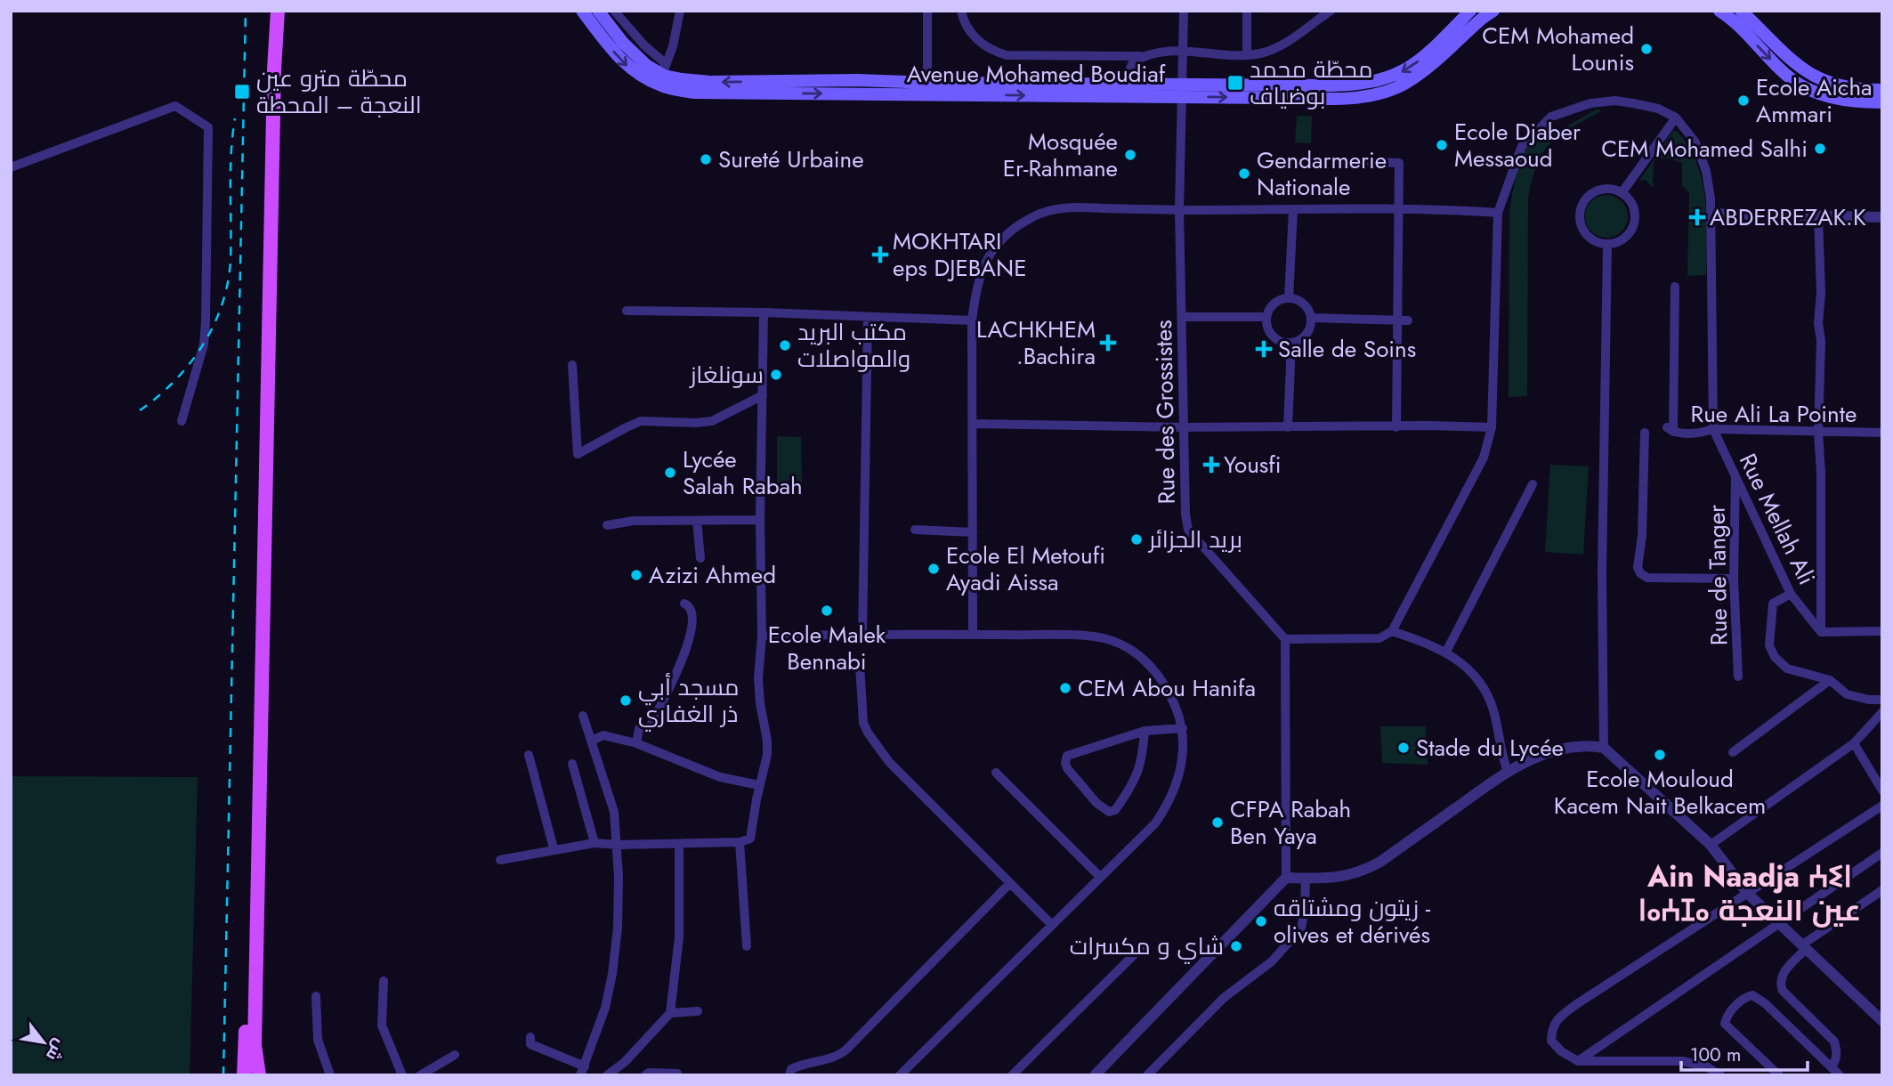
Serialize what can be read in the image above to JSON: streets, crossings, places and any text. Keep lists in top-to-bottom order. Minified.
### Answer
{"streets":{"main road":["Avenue Mohamed Boudiaf"],"street":["Rue des Grossistes","Rue Ali La Pointe","Rue Mellah Ali","Rue de Tanger"]},"crossings":[["Avenue Mohamed Boudiaf","Rue des Grossistes"],["Rue Ali La Pointe","Rue Mellah Ali"],["Rue Mellah Ali","Rue de Tanger"]],"districts":["Ain Naadja ⵄⵉⵏ ⵏⴰⵄⵊⴰ عين النعجة"],"places":{"other":["CEM Mohamed Lounis","Ecole Aicha Ammari","Ecole Djaber Messaoud","CEM Mohamed Salhi","Mosquée Er-Rahmane","Sureté Urbaine","Gendarmerie Nationale","مكتب البريد والمواصلات","سونلغاز","Lycée Salah Rabah","بريد الجزائر","Ecole El Metoufi Ayadi Aissa","Azizi Ahmed","Ecole Malek Bennabi","CEM Abou Hanifa","مسجد أبي ذر الغفاري","Stade du Lycée","Ecole Mouloud Kacem Nait Belkacem","CFPA Rabah Ben Yaya","زيتون ومشتاقه - olives et dérivés","شاي و مكسرات"],"transit":["محطّة محمد بوضياف","محطّة مترو عين النعجة – المحطة"],"health":["ABDERREZAK.K","MOKHTARI eps DJEBANE","LACHKHEM .Bachira","Salle de Soins","Yousfi"]},"scale_bar":"100 m","north":"bottom right"}
